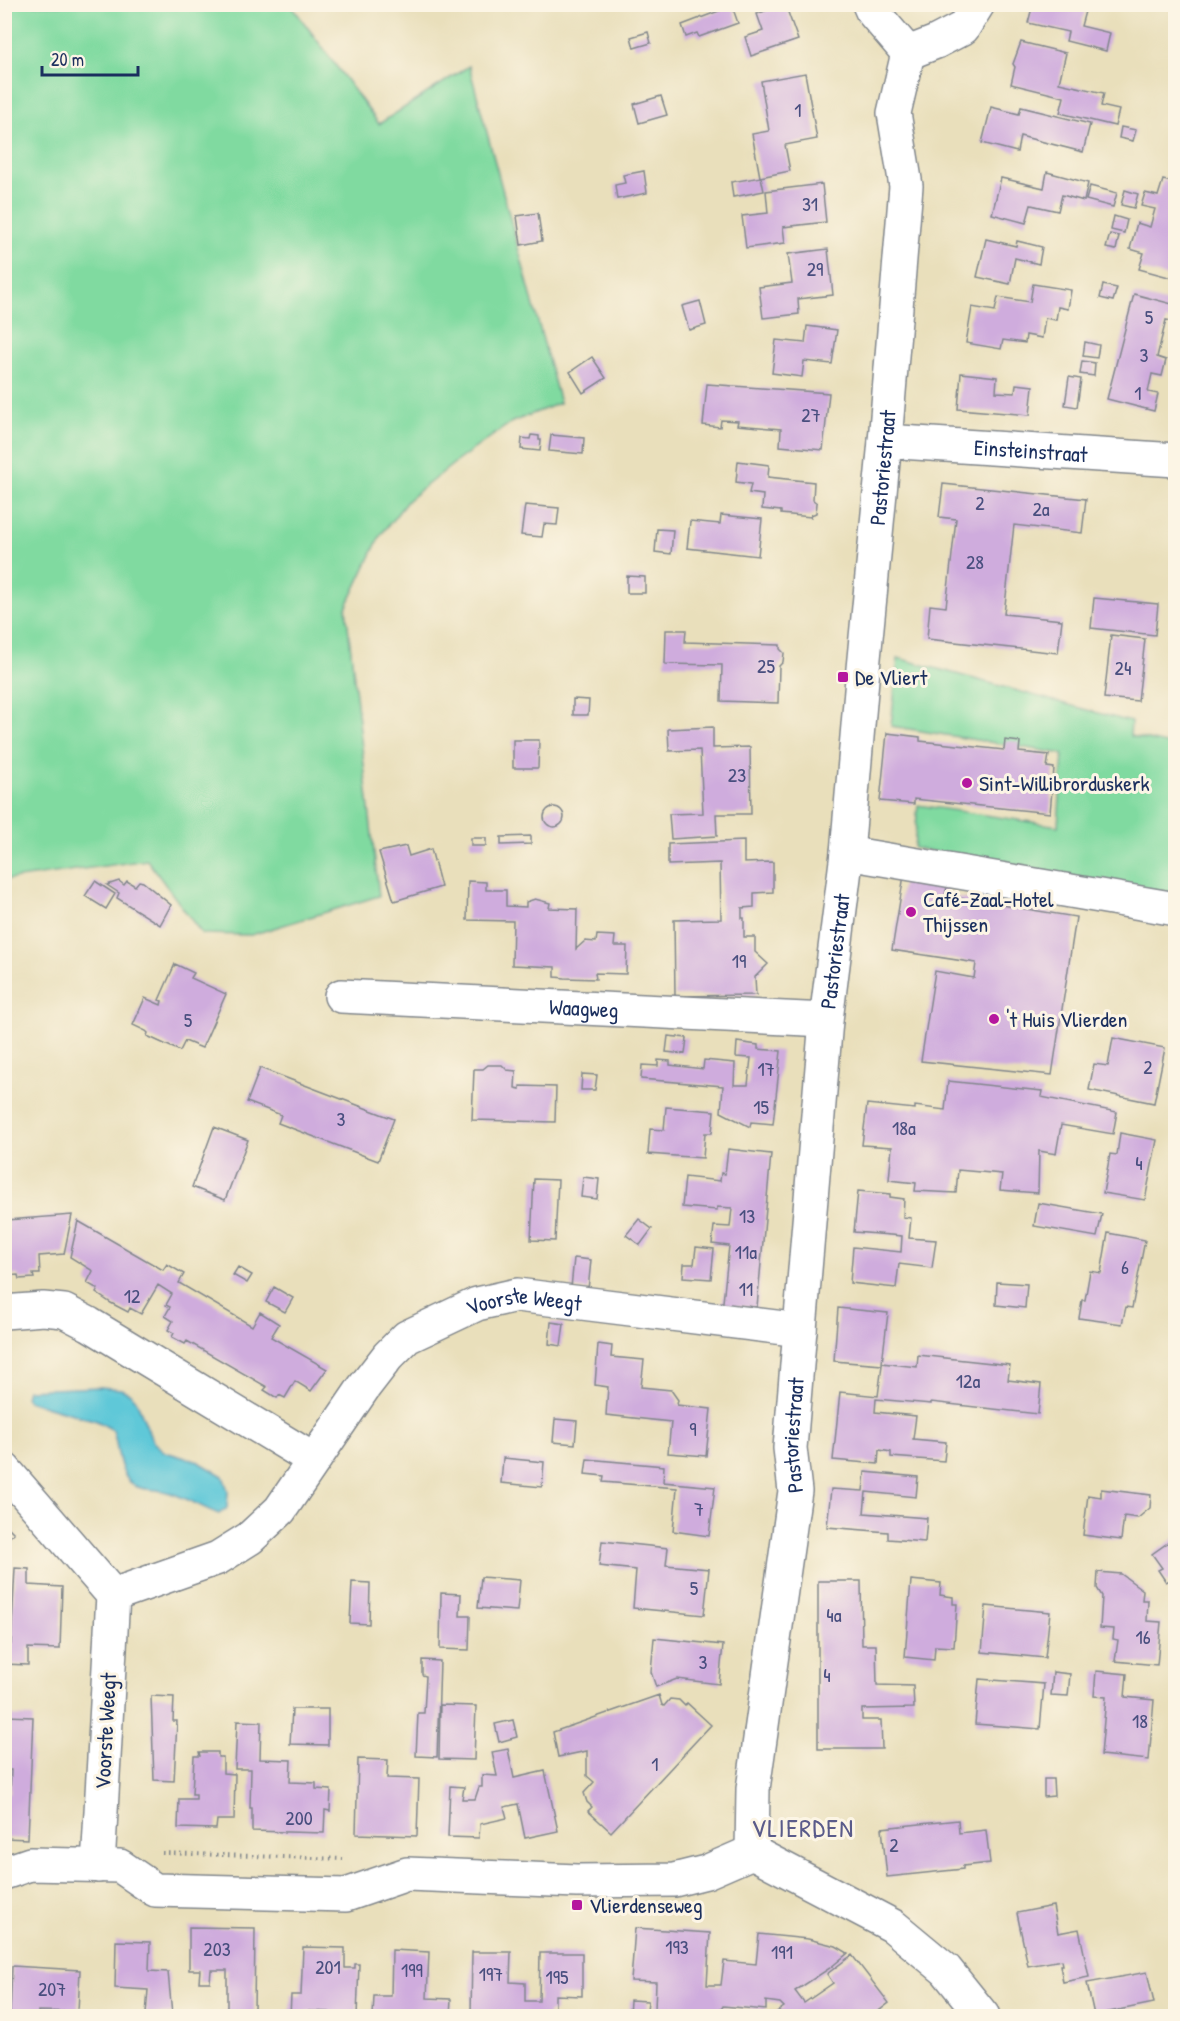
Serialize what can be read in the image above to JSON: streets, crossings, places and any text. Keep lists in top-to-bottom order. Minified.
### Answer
{"streets":{"street":["Einsteinstraat","Pastoriestraat","Waagweg","Voorste Weegt"]},"crossings":[["Einsteinstraat","Pastoriestraat"],["Pastoriestraat","Waagweg"],["Pastoriestraat","Voorste Weegt"]],"districts":["VLIERDEN"],"places":{"transit":["De Vliert","Vlierdenseweg"],"other":["Sint-Willibrorduskerk","Café-Zaal-Hotel Thijssen","'t Huis Vlierden"]},"house_numbers":["1","31","29","5","3","1","27","2","2a","28","25","24","23","19","5","2","17","15","3","18a","4","13","11a","6","11","12","12a","9","7","5","4a","16","3","4","18","1","200","2","193","203","191","201","199","197","195","207"],"scale_bar":"20 m"}
